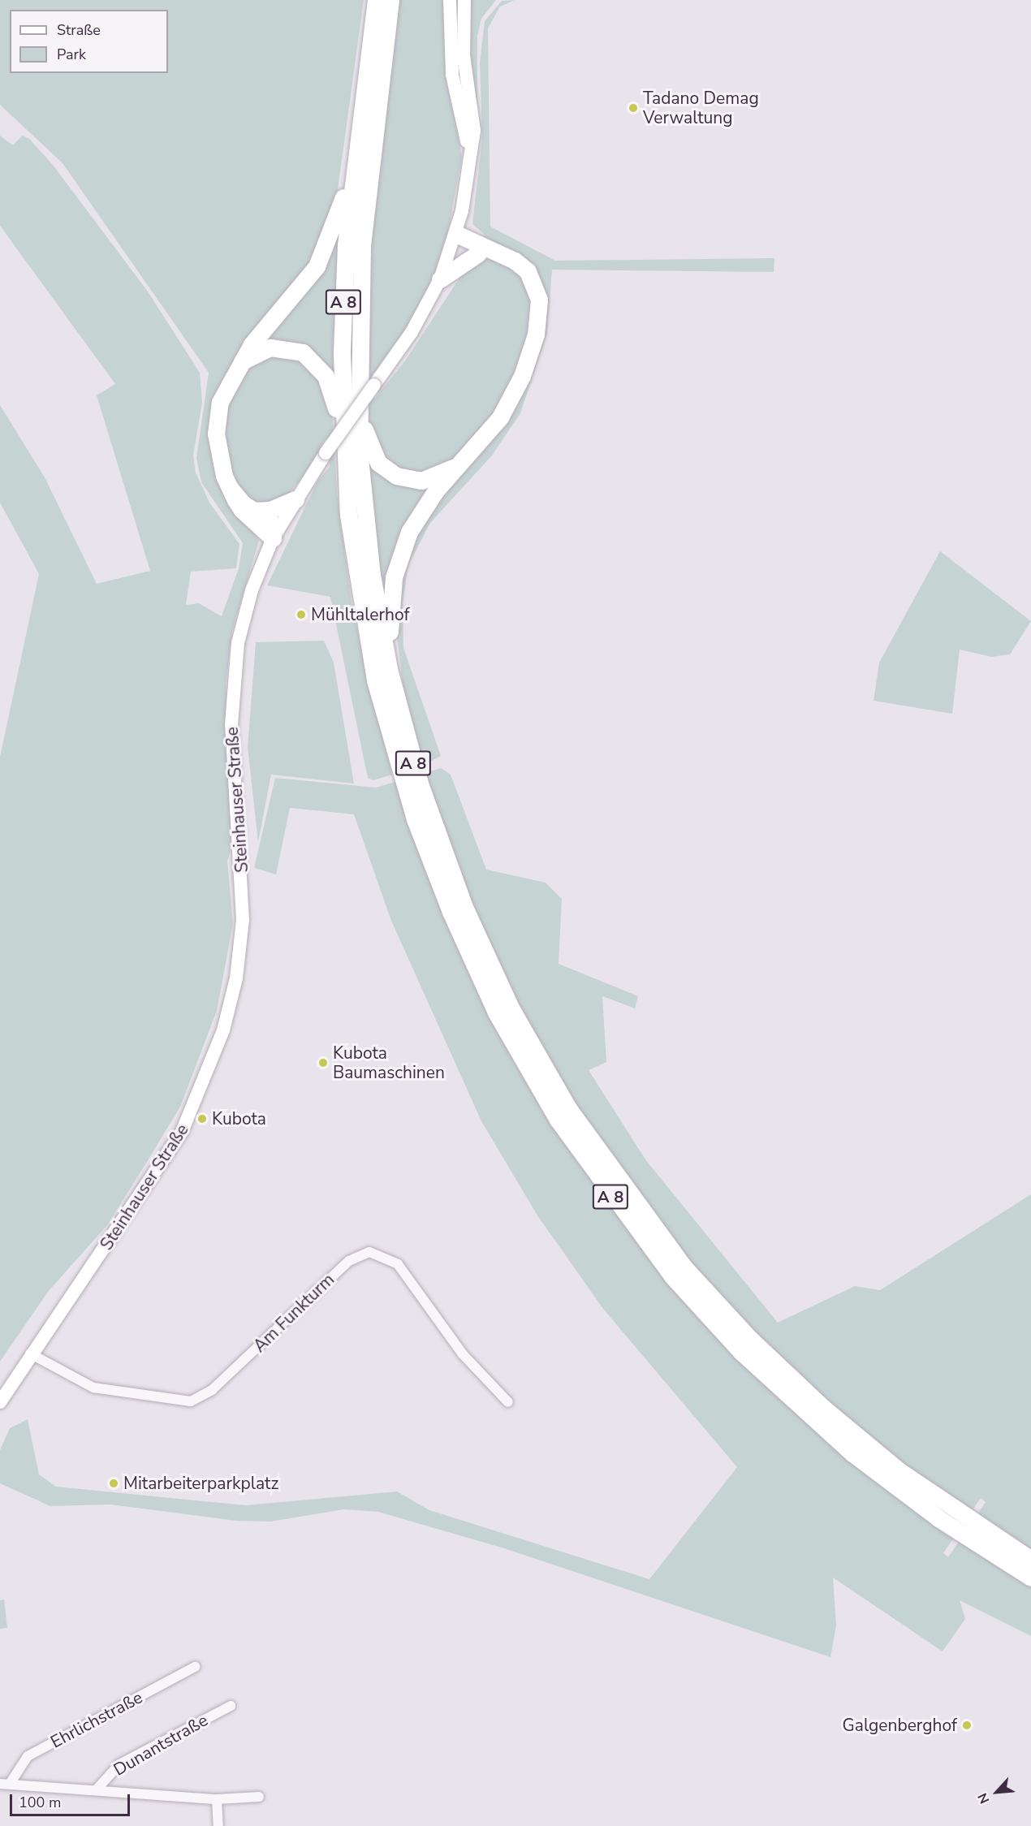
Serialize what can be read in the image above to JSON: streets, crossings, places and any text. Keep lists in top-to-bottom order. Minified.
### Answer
{"streets":{"highway":["A 8"],"main road":["Steinhauser Straße"],"street":["Am Funkturm","Ehrlichstraße","Dunantstraße"]},"crossings":[["Steinhauser Straße","Am Funkturm"]],"places":["Tadano Demag Verwaltung","Mühltalerhof","Kubota Baumaschinen","Kubota","Mitarbeiterparkplatz","Galgenberghof"],"legend":["Straße","Park"],"scale_bar":"100 m","north":"bottom left"}
